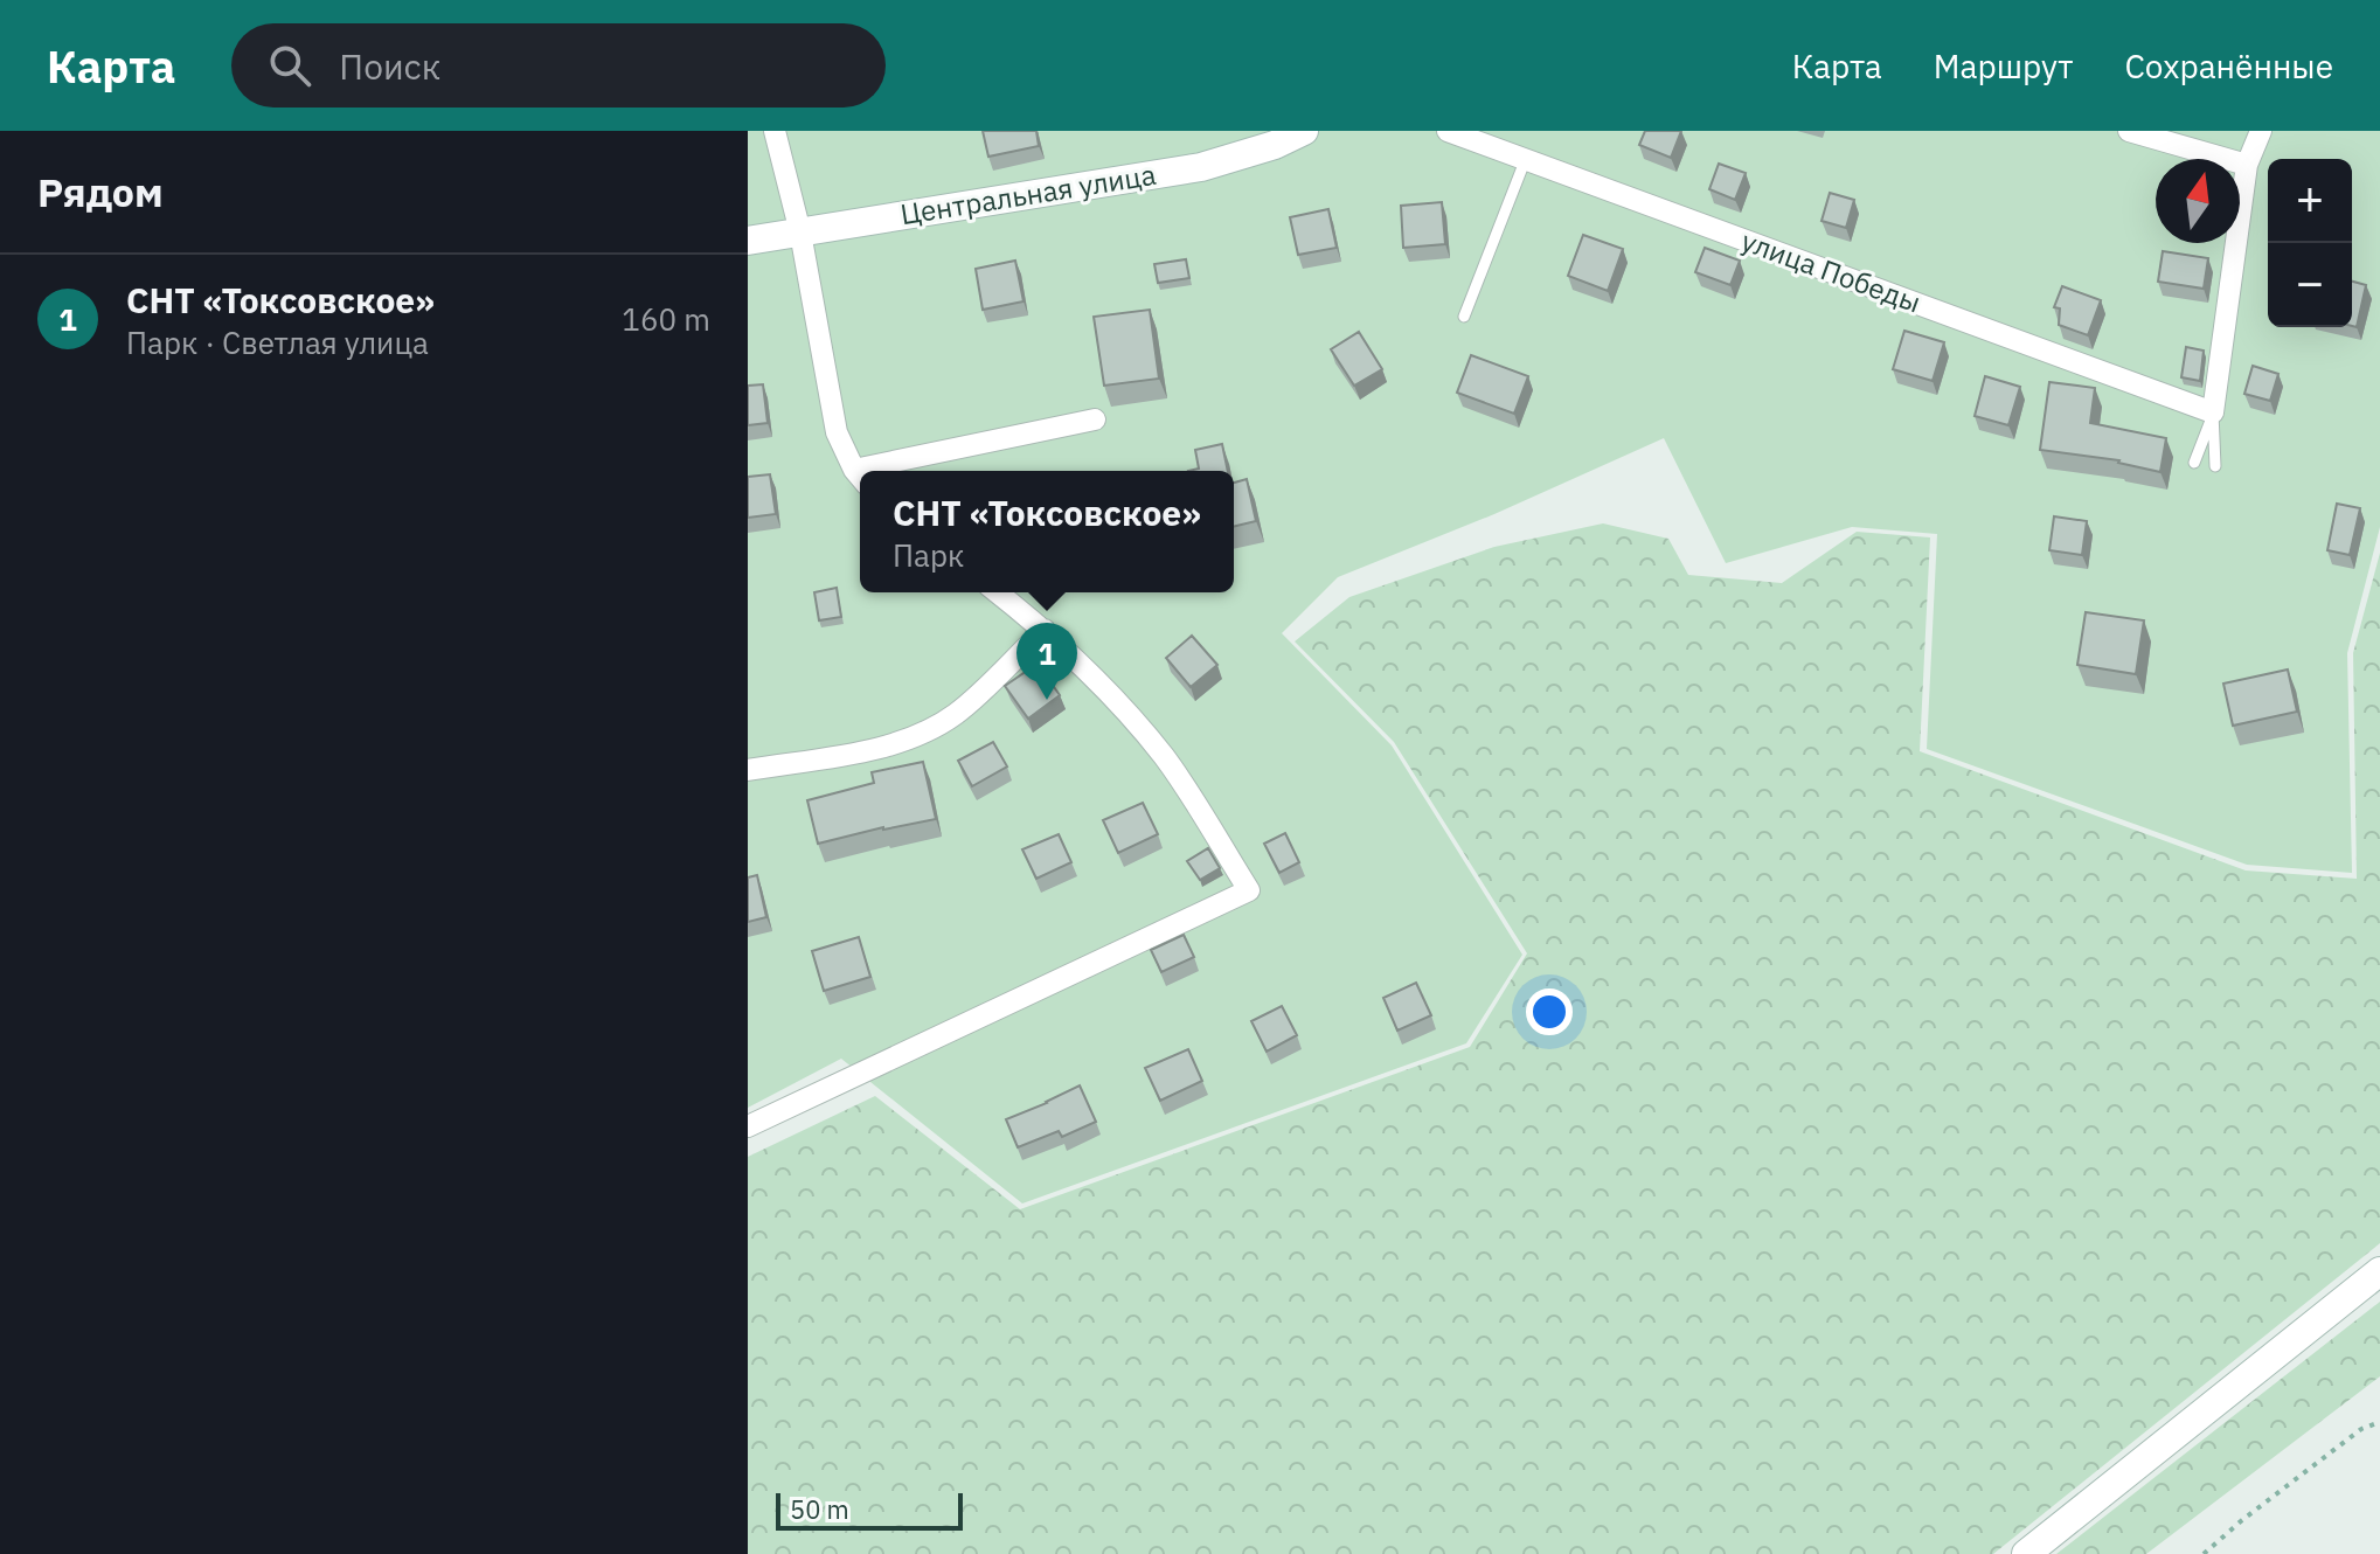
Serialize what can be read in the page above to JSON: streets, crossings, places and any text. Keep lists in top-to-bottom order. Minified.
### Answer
{"streets":{"street":["Центральная улица","улица Победы"]},"scale_bar":"50 m","north":"top","page":{"header":"Карта","search":"Поиск","nav":["Карта","Маршрут","Сохранённые"],"heading":"Рядом","map_buttons":["+","−"],"list":[{"mark":"1","name":"СНТ «Токсовское»","note":"Парк · Светлая улица","value":"160 m"}],"popup":["СНТ «Токсовское»","Парк"],"pins":"1","scale":"50 m"}}
